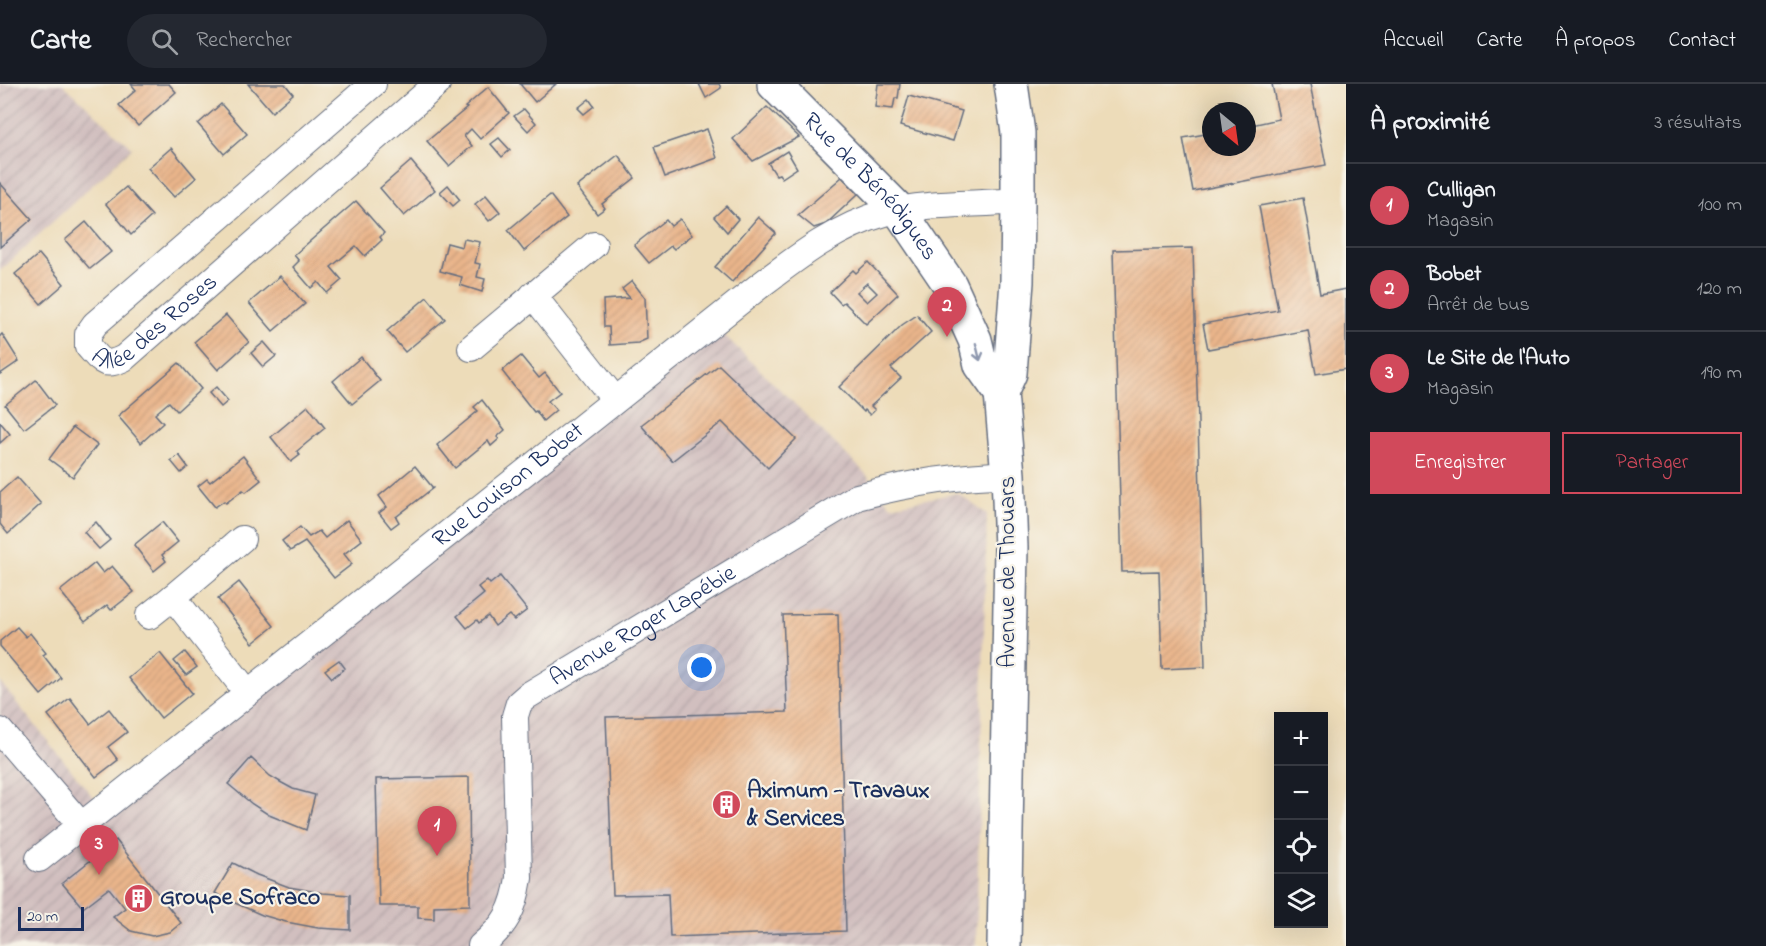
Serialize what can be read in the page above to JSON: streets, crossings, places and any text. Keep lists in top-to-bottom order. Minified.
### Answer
{"streets":{"street":["Rue de Bénédigues","Allée des Roses","Rue Louison Bobet","Avenue de Thouars","Avenue Roger Lapébie"]},"crossings":[["Rue de Bénédigues","Rue Louison Bobet"],["Rue de Bénédigues","Avenue de Thouars"],["Rue Louison Bobet","Avenue de Thouars"],["Avenue de Thouars","Avenue Roger Lapébie"]],"one_way":["Rue de Bénédigues"],"places":{"building":["Aximum - Travaux & Services","Groupe Sofraco"]},"scale_bar":"20 m","north":"bottom right","page":{"header":"Carte","search":"Rechercher","nav":["Accueil","Carte","À propos","Contact"],"heading":["À proximité","3 résultats"],"list":[{"mark":"1","name":"Culligan","note":"Magasin","value":"100 m"},{"mark":"2","name":"Bobet","note":"Arrêt de bus","value":"120 m"},{"mark":"3","name":"Le Site de l'Auto","note":"Magasin","value":"190 m"}],"pins":["2","1","3"],"buttons":["Enregistrer","Partager"],"map_buttons":["+","−"],"scale":"20 m"}}
